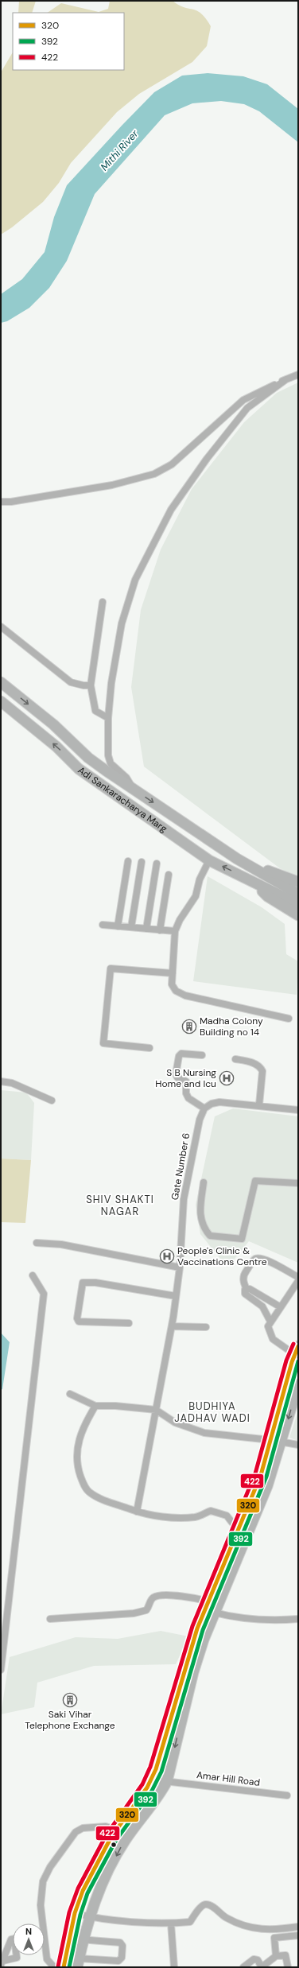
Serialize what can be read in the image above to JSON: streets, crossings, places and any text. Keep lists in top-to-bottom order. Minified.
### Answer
{"streets":{"main road":["Adi Sankaracharya Marg"],"street":["Gate Number 6","Amar Hill Road"]},"districts":["SHIV SHAKTI NAGAR","BUDHIYA JADHAV WADI"],"water":["Mithi River"],"places":{"building":["Madha Colony Building no 14","Saki Vihar Telephone Exchange"],"hospital":["S B Nursing Home and Icu","People's Clinic & Vaccinations Centre"]},"lines":["transit line 422","transit line 320","transit line 392"],"legend":["320","392","422"],"north":"top"}
